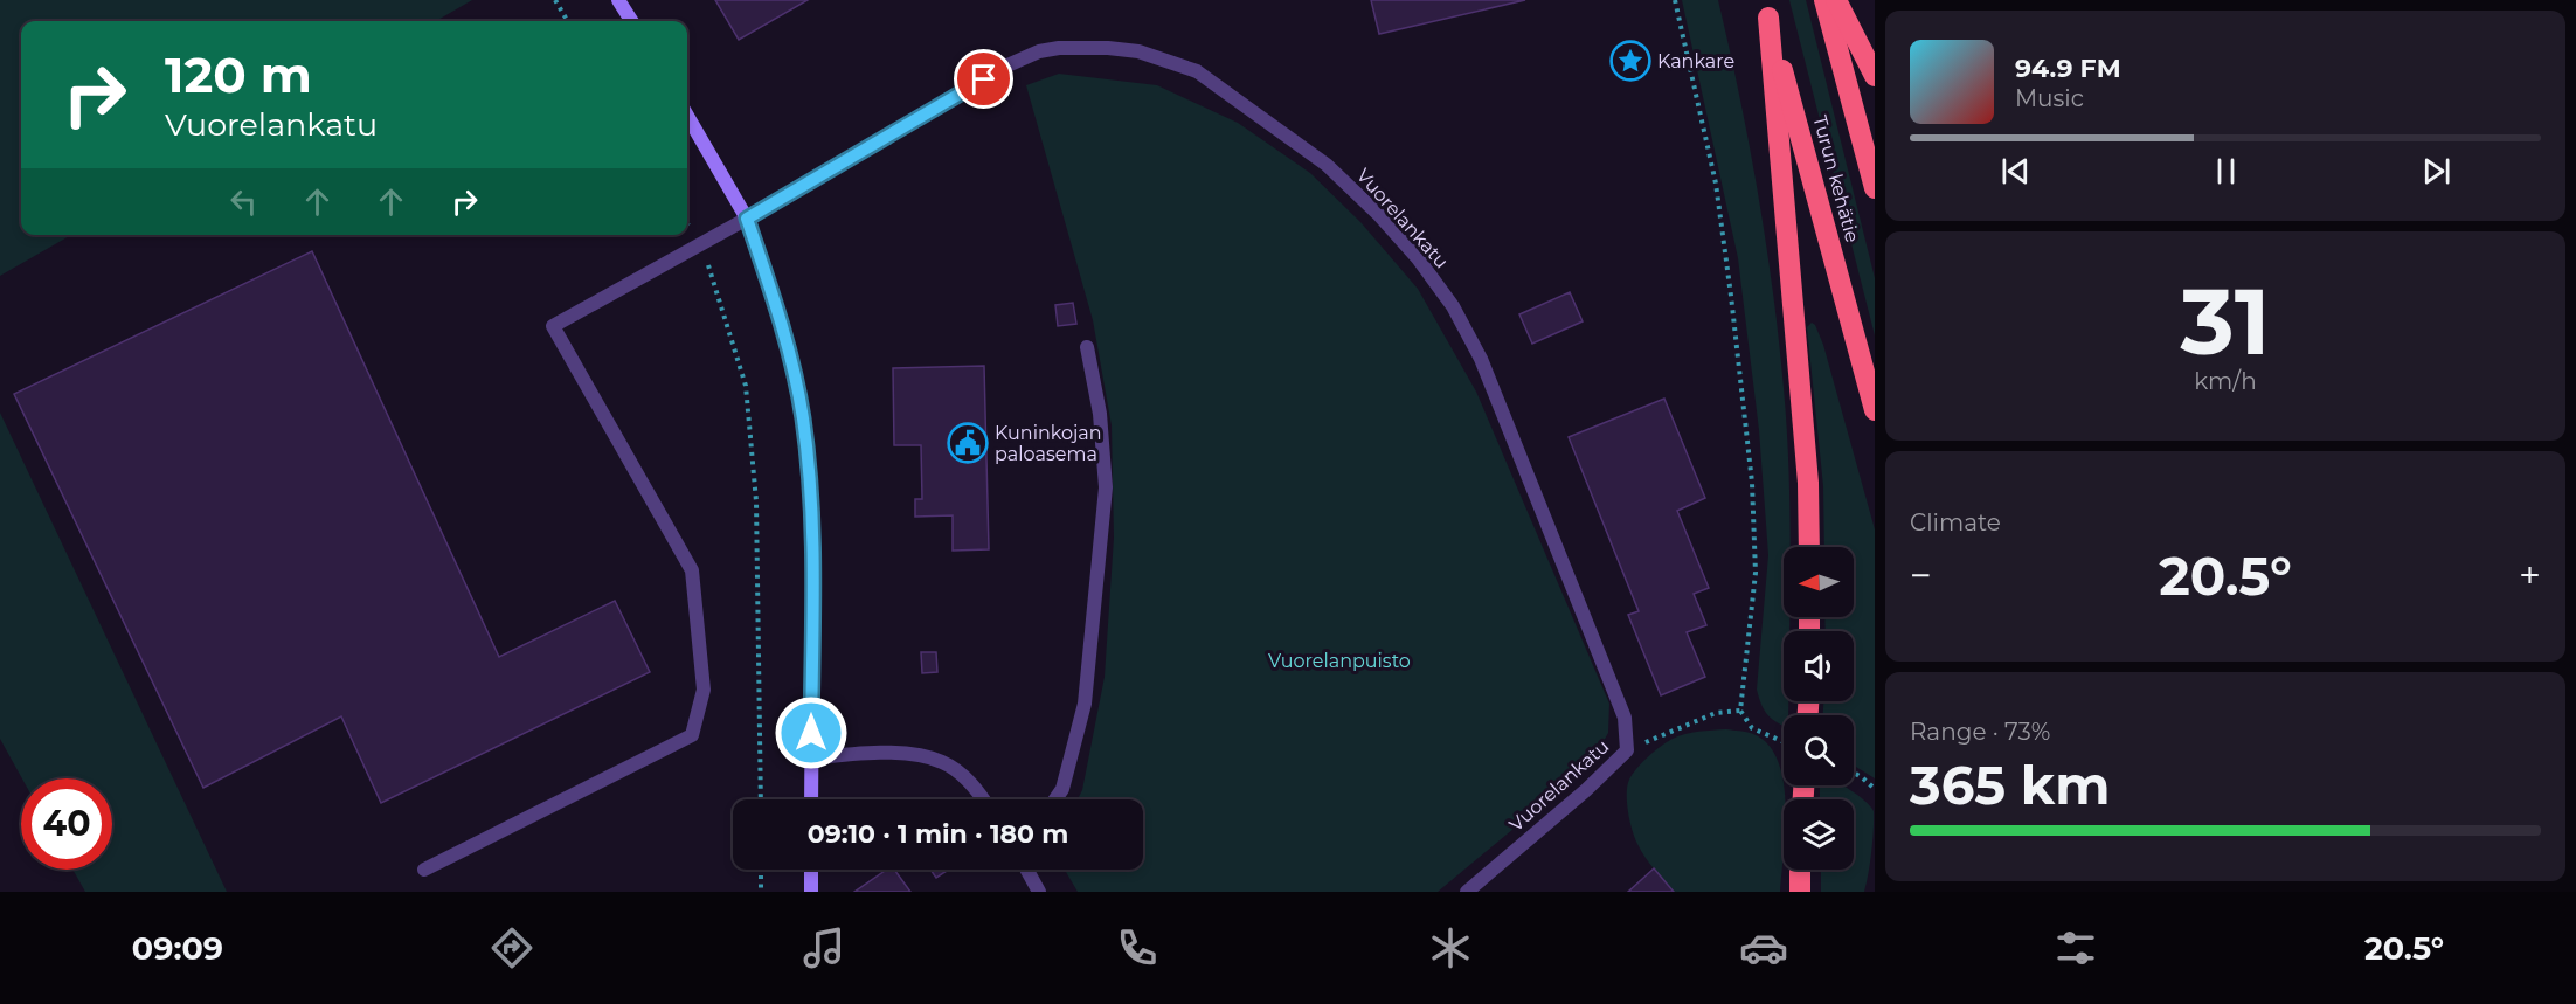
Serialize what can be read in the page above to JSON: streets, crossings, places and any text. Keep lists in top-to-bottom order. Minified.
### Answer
{"streets":{"highway":["Turun kehätie"],"street":["Vuorelankatu"]},"parks":["Vuorelanpuisto"],"places":{"place":["Kankare"],"public building":["Kuninkojan paloasema"]},"north":"left","page":{"turn":["120 m","Vuorelankatu"],"song":["94.9 FM","Music"],"tile":[["31","km/h"],"Climate",["Range · 73%","365 km"]],"heat":["−","20.5°","+"],"limit":"40","trip":"09:10 · 1 min · 180 m","tabs":["09:09","20.5°"]}}
